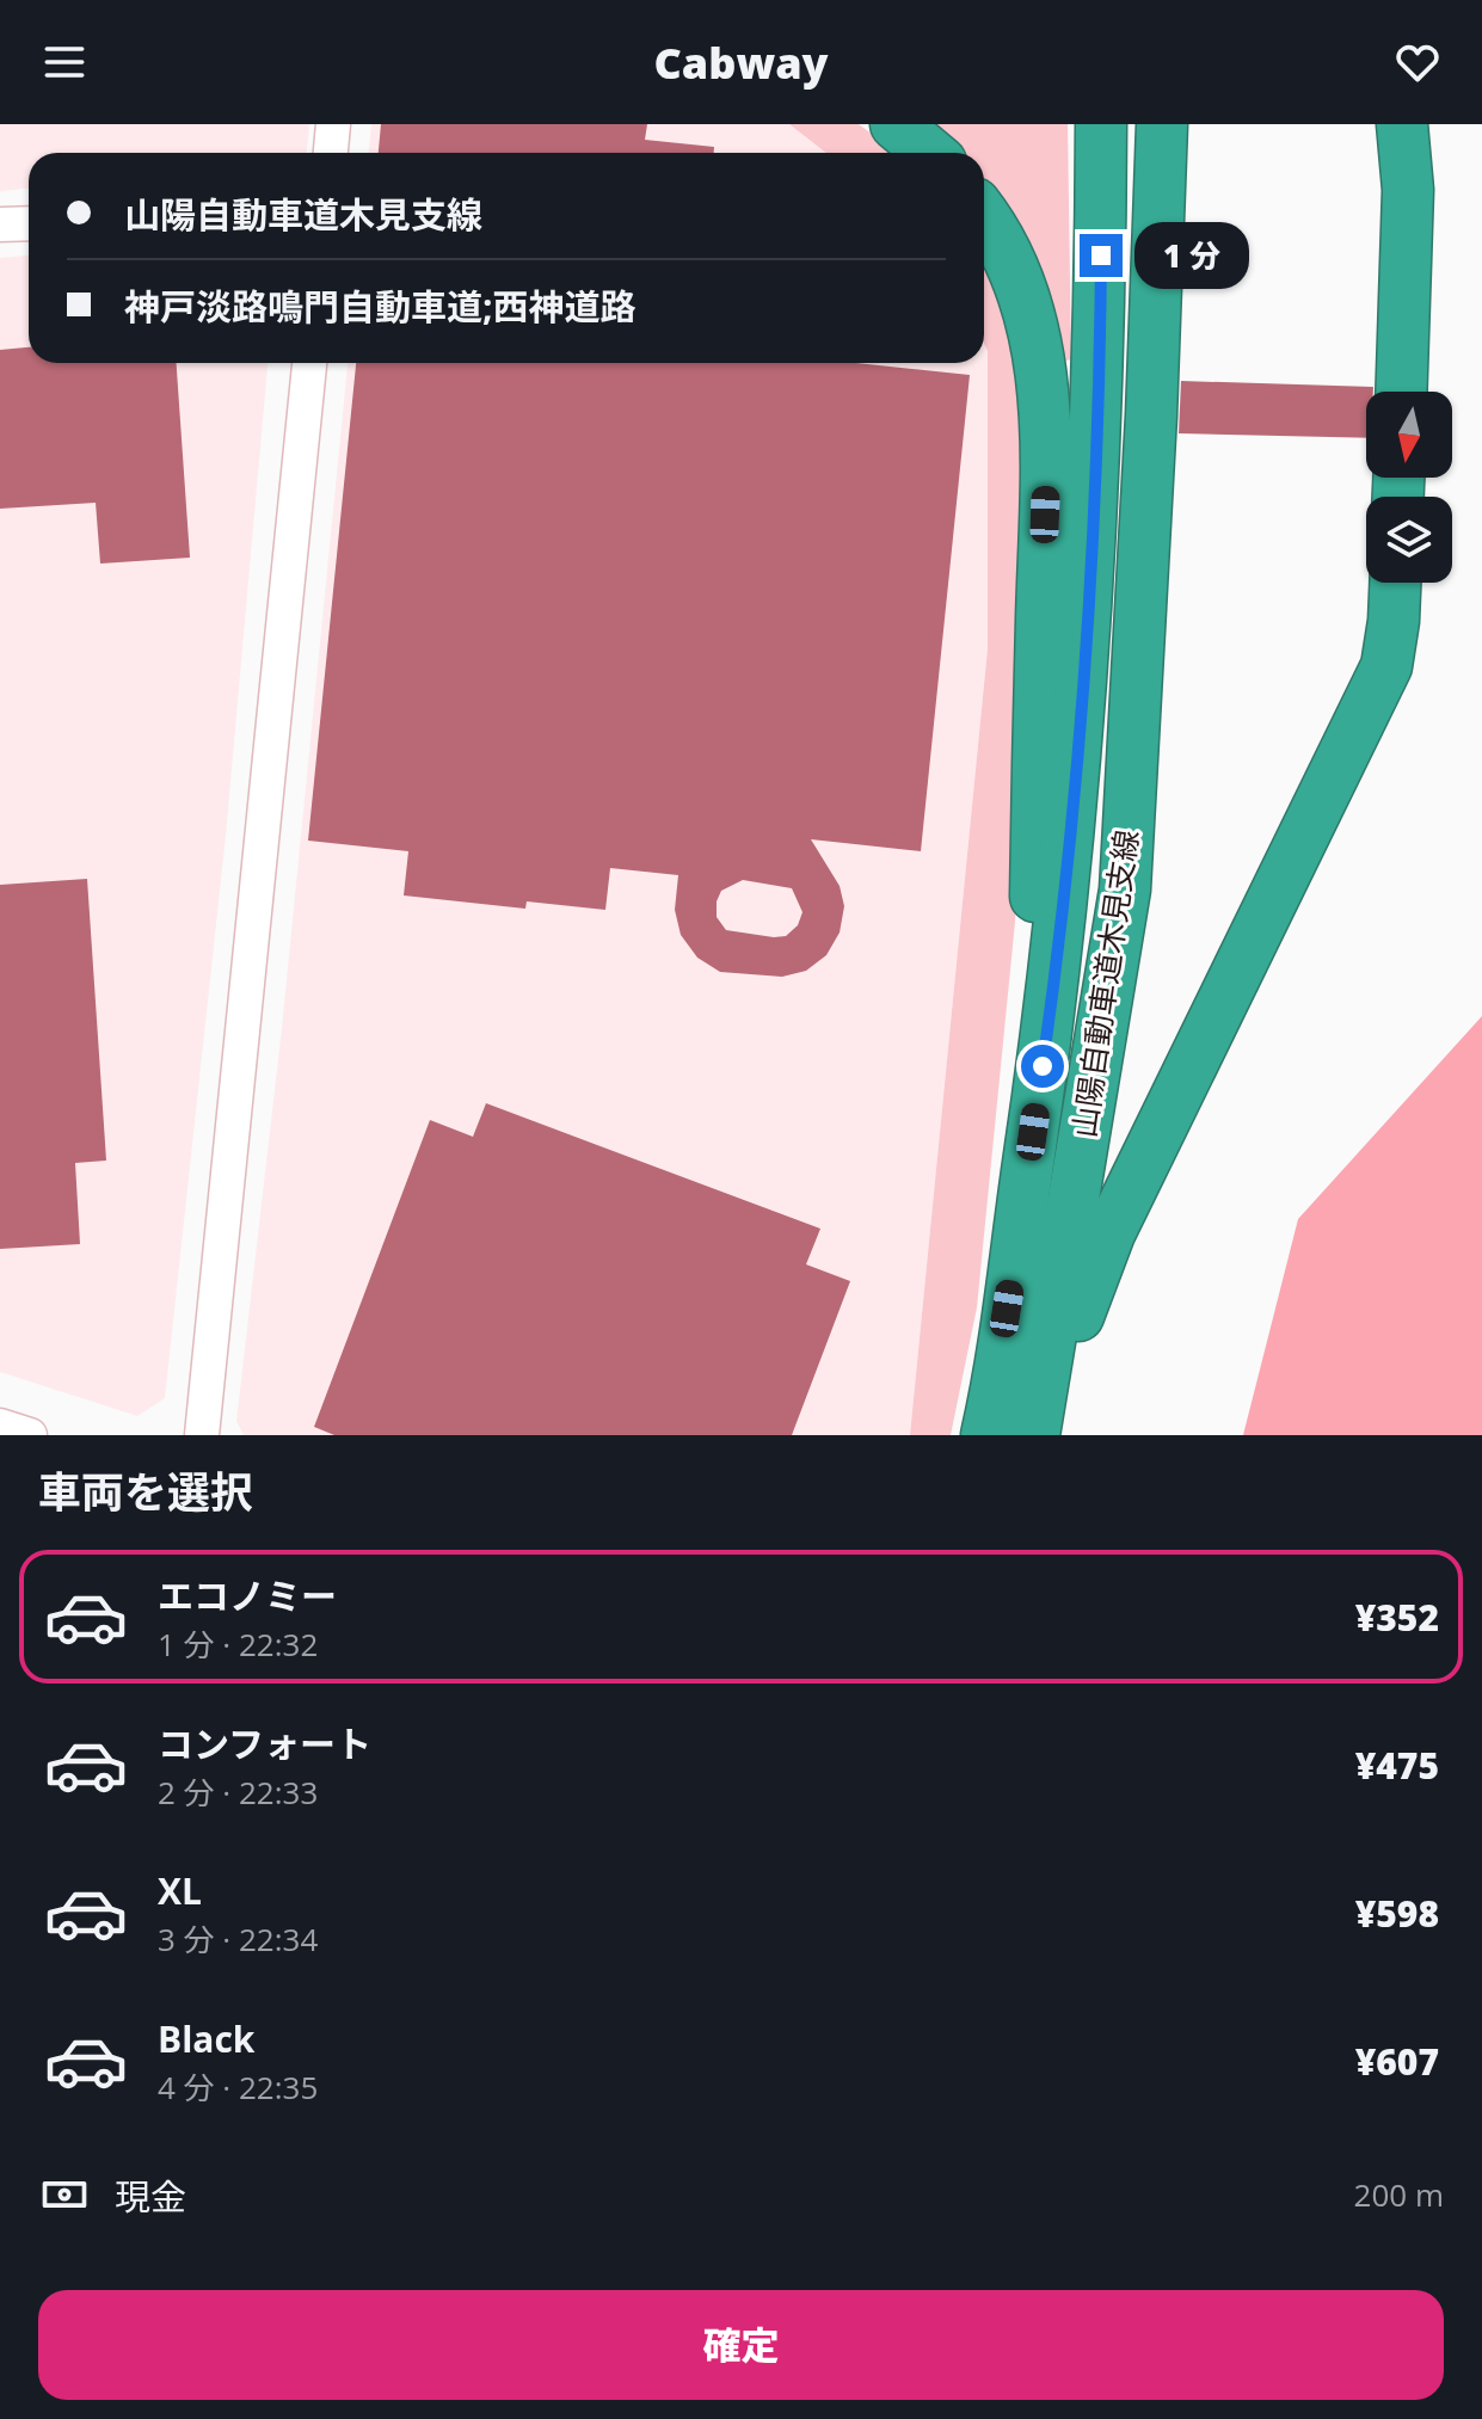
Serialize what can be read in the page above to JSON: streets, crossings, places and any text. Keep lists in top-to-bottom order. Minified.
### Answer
{"streets":{"highway":["山陽自動車道木見支線"]},"north":"bottom","page":{"header":"Cabway","banner":["山陽自動車道木見支線","神戸淡路鳴門自動車道;西神道路"],"bubble":"1 分","heading":"車両を選択","list":[{"name":"エコノミー","note":"1 分 · 22:32","value":"¥352"},{"name":"コンフォート","note":"2 分 · 22:33","value":"¥475"},{"name":"XL","note":"3 分 · 22:34","value":"¥598"},{"name":"Black","note":"4 分 · 22:35","value":"¥607"}],"pay":["現金","200 m"],"buttons":"確定"}}
